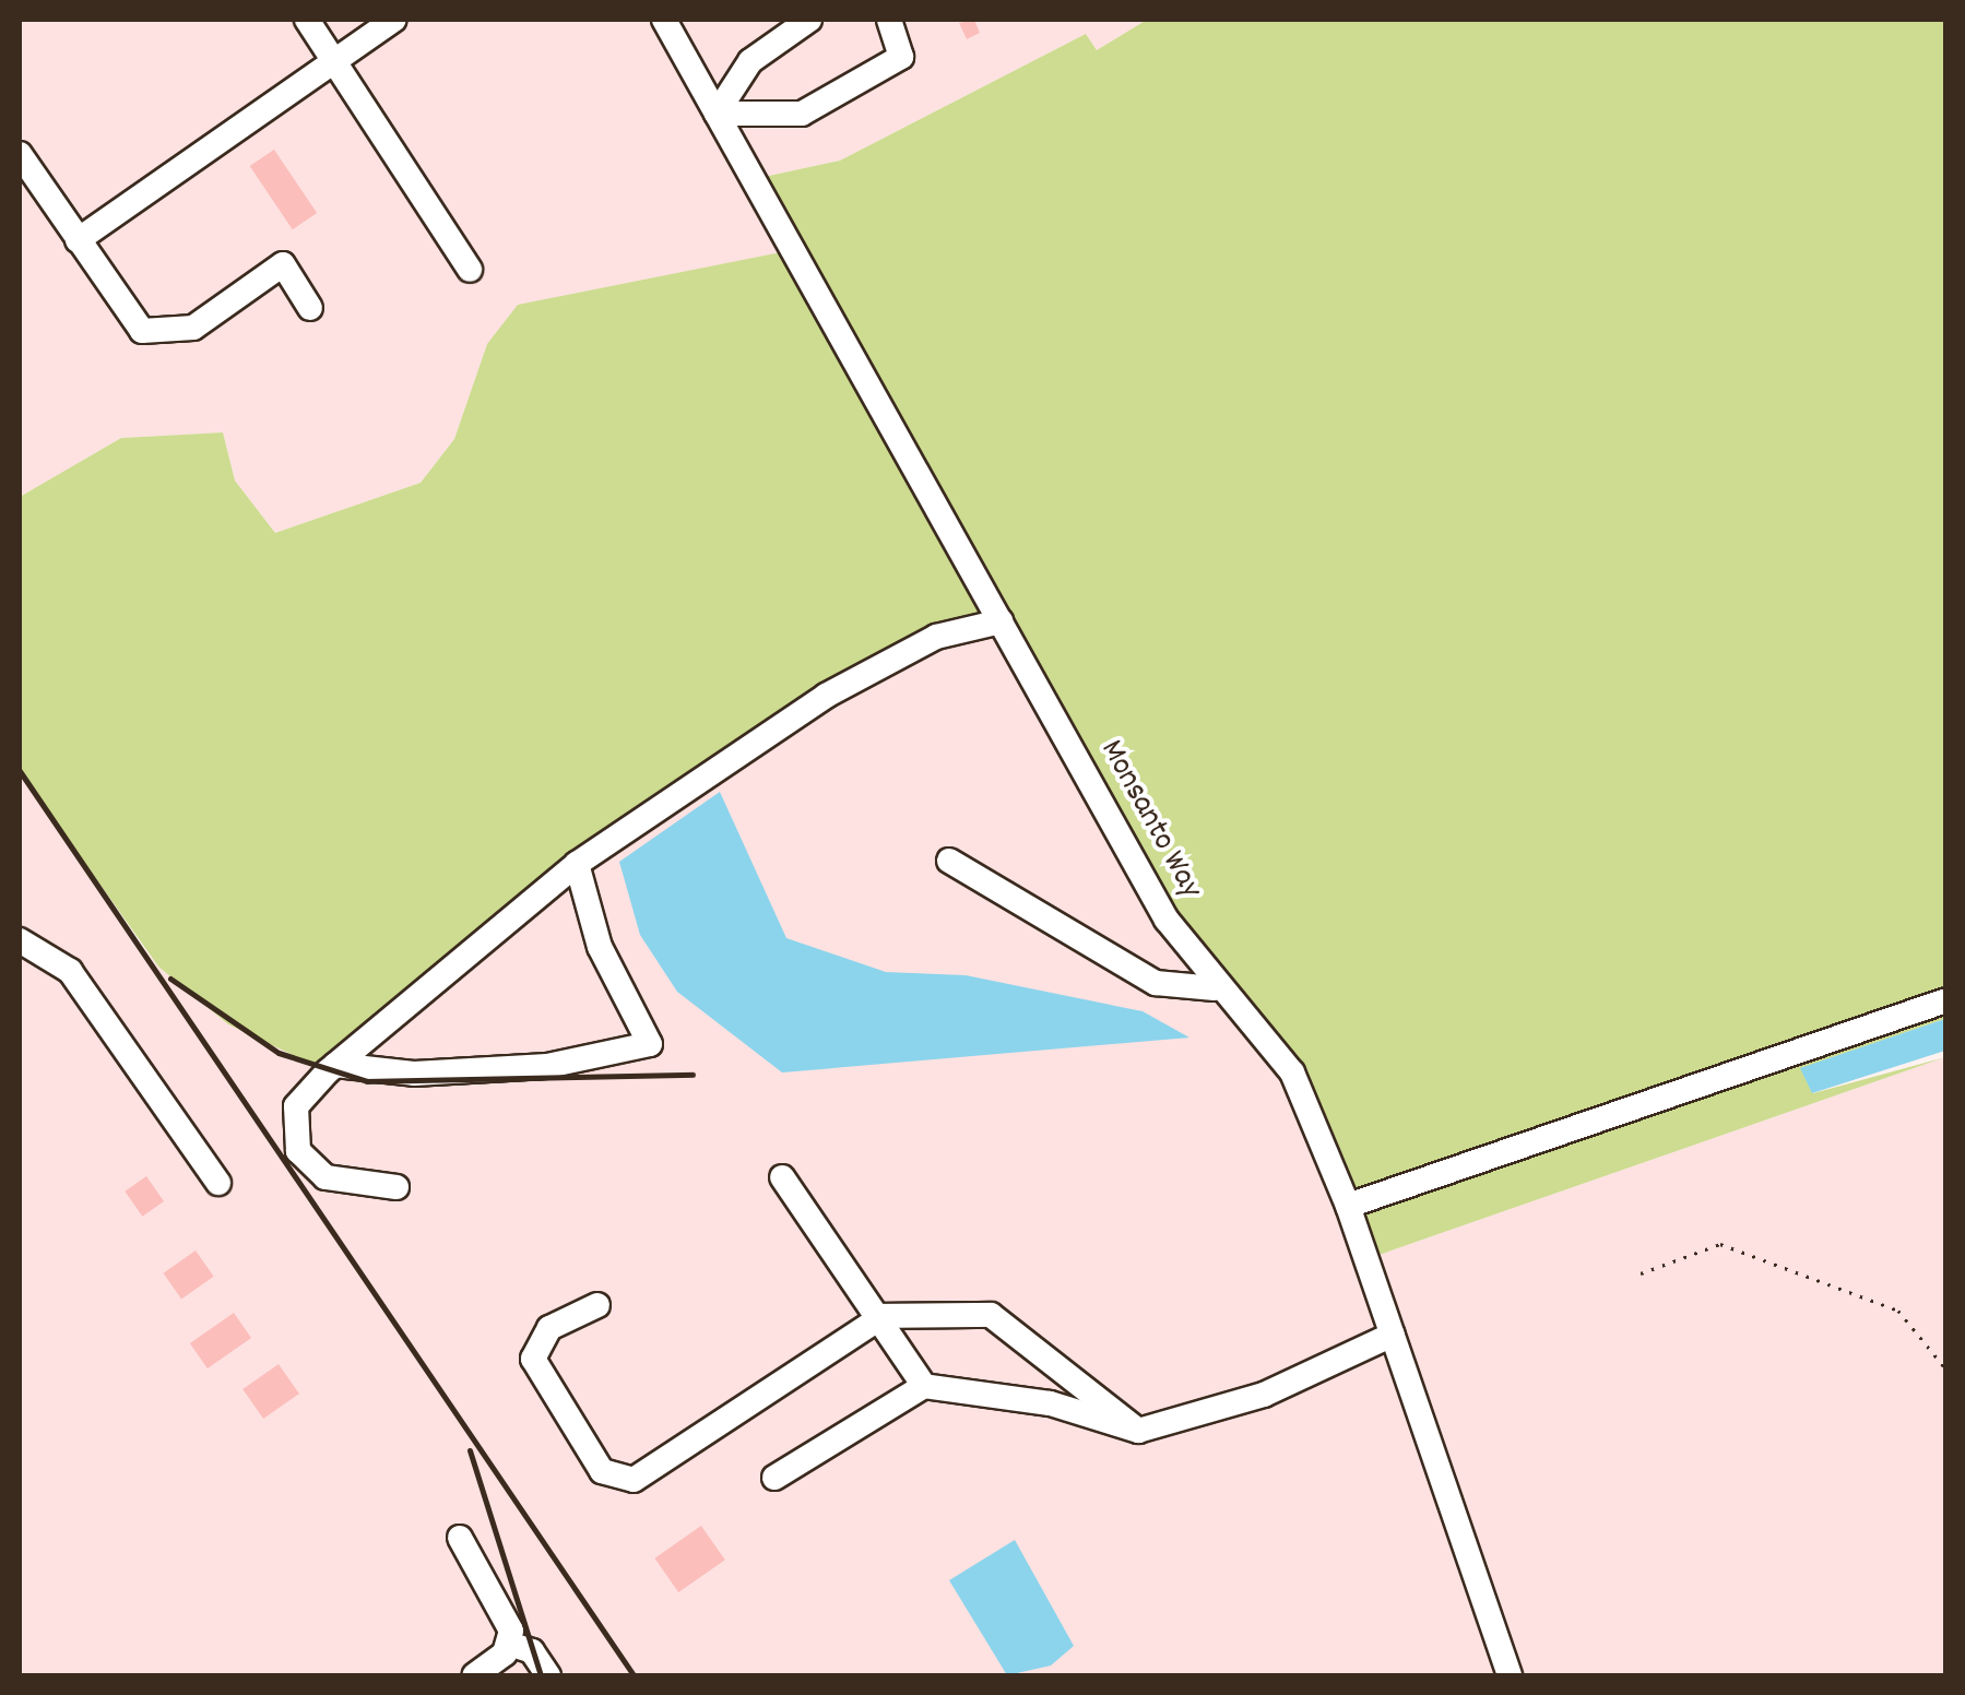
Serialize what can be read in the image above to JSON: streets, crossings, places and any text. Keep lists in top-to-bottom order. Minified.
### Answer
{"streets":{"street":["Monsanto Way"]}}
